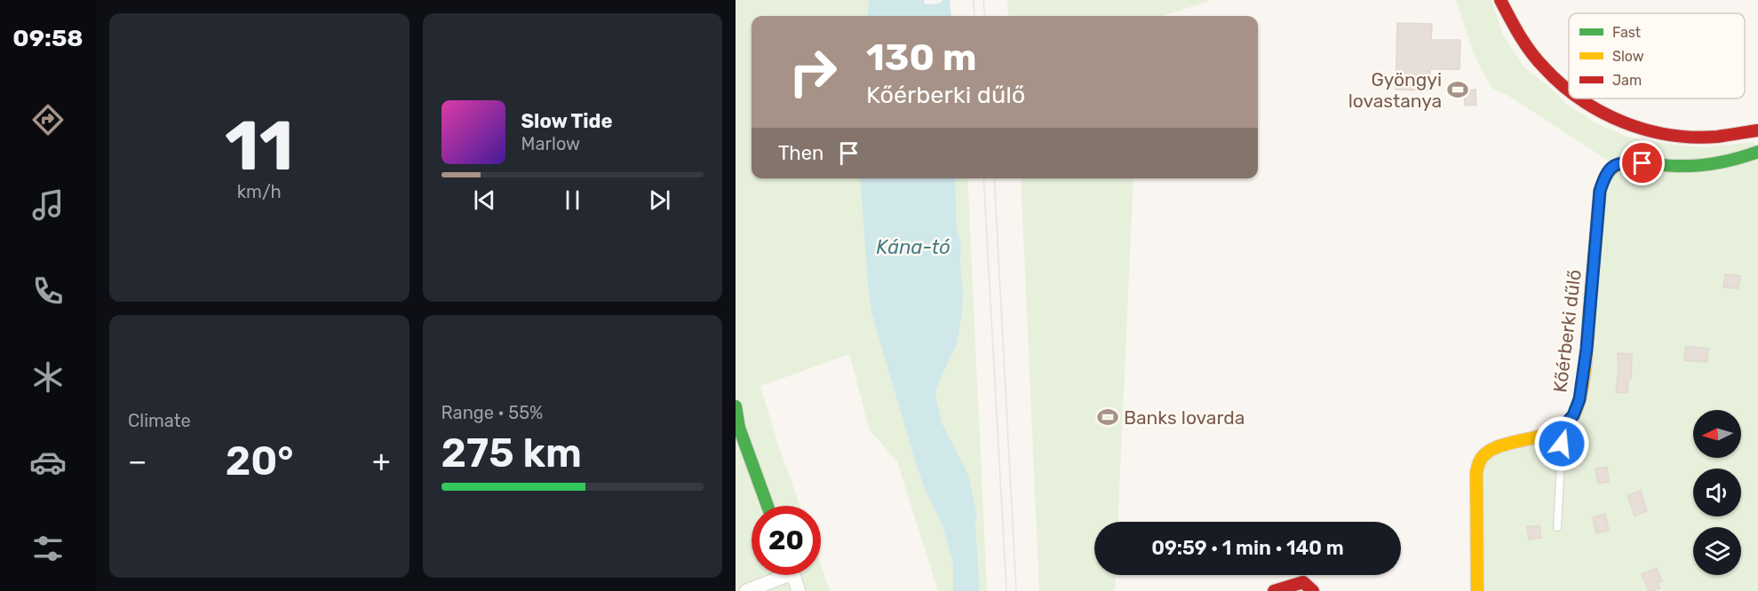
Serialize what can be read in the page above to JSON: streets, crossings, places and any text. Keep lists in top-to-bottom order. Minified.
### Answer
{"streets":{"street":["Kőérberki dűlő"]},"water":["Kána-tó"],"places":{"sports":["Gyöngyi lovastanya","Banks lovarda"]},"legend":["Fast","Slow","Jam"],"north":"left","page":{"tabs":"09:58","tile":[["11","km/h"],"Climate",["Range · 55%","275 km"]],"turn":["130 m","Kőérberki dűlő"],"song":["Slow Tide","Marlow"],"then":"Then","heat":["−","20°","+"],"limit":"20","trip":"09:59 · 1 min · 140 m"}}
